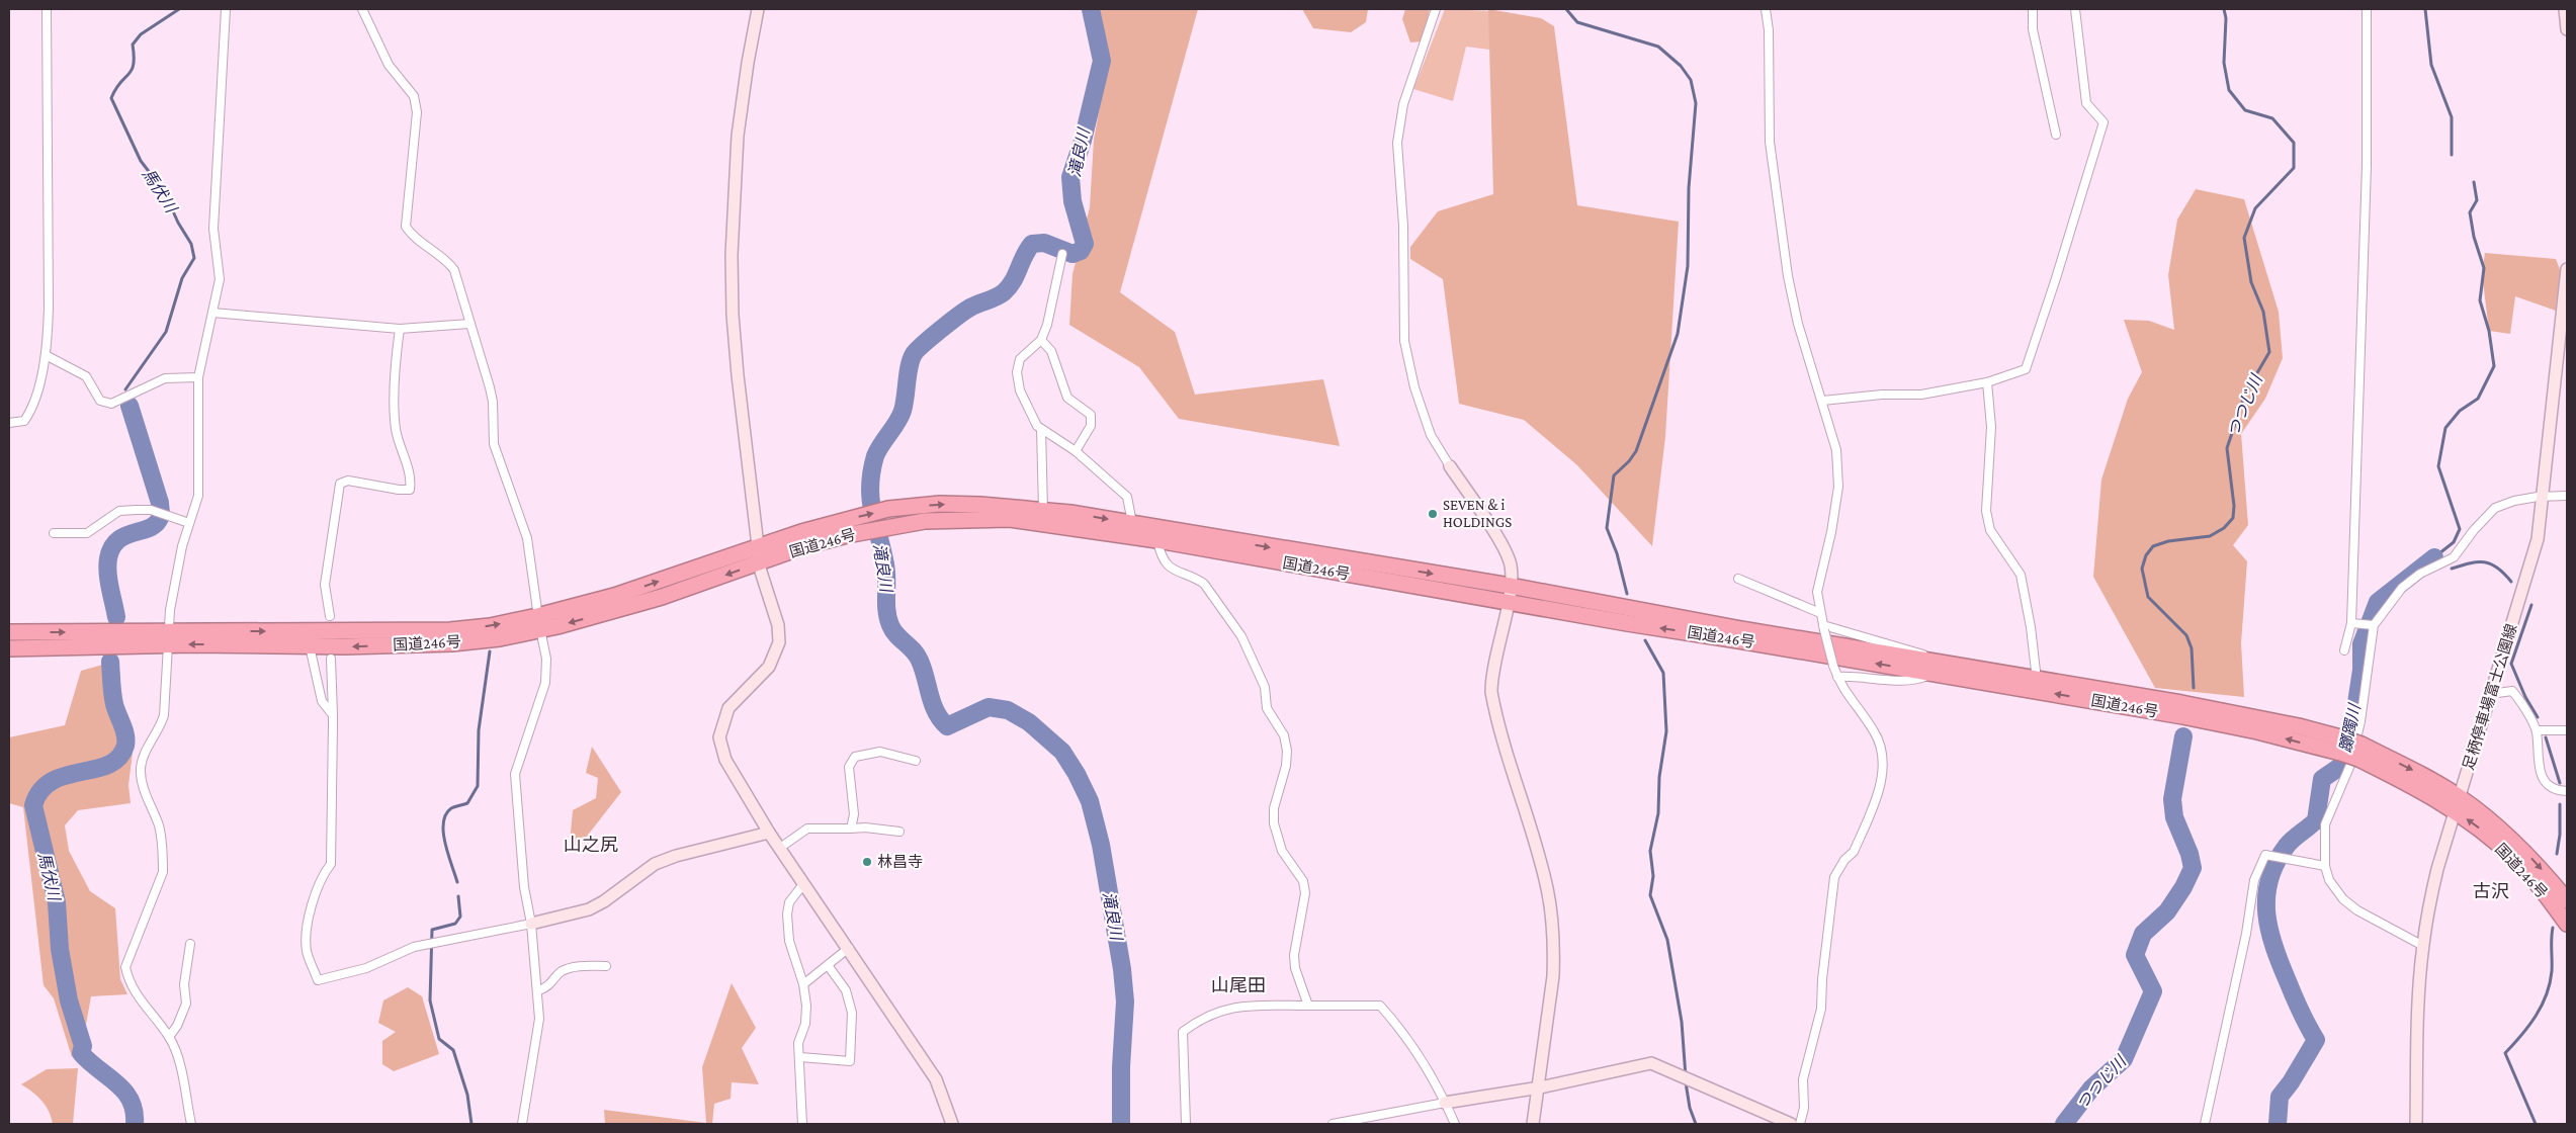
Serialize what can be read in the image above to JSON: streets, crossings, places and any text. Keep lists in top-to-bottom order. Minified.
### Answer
{"streets":{"highway":["国道246号"],"street":["足柄停車場富士公園線"]},"crossings":[["国道246号","足柄停車場富士公園線"]],"districts":["山之尻","古沢","山尾田"],"water":["滝良川","馬伏川","つつじ川","躑躅川"],"places":["SEVEN & i HOLDINGS","林昌寺"]}
